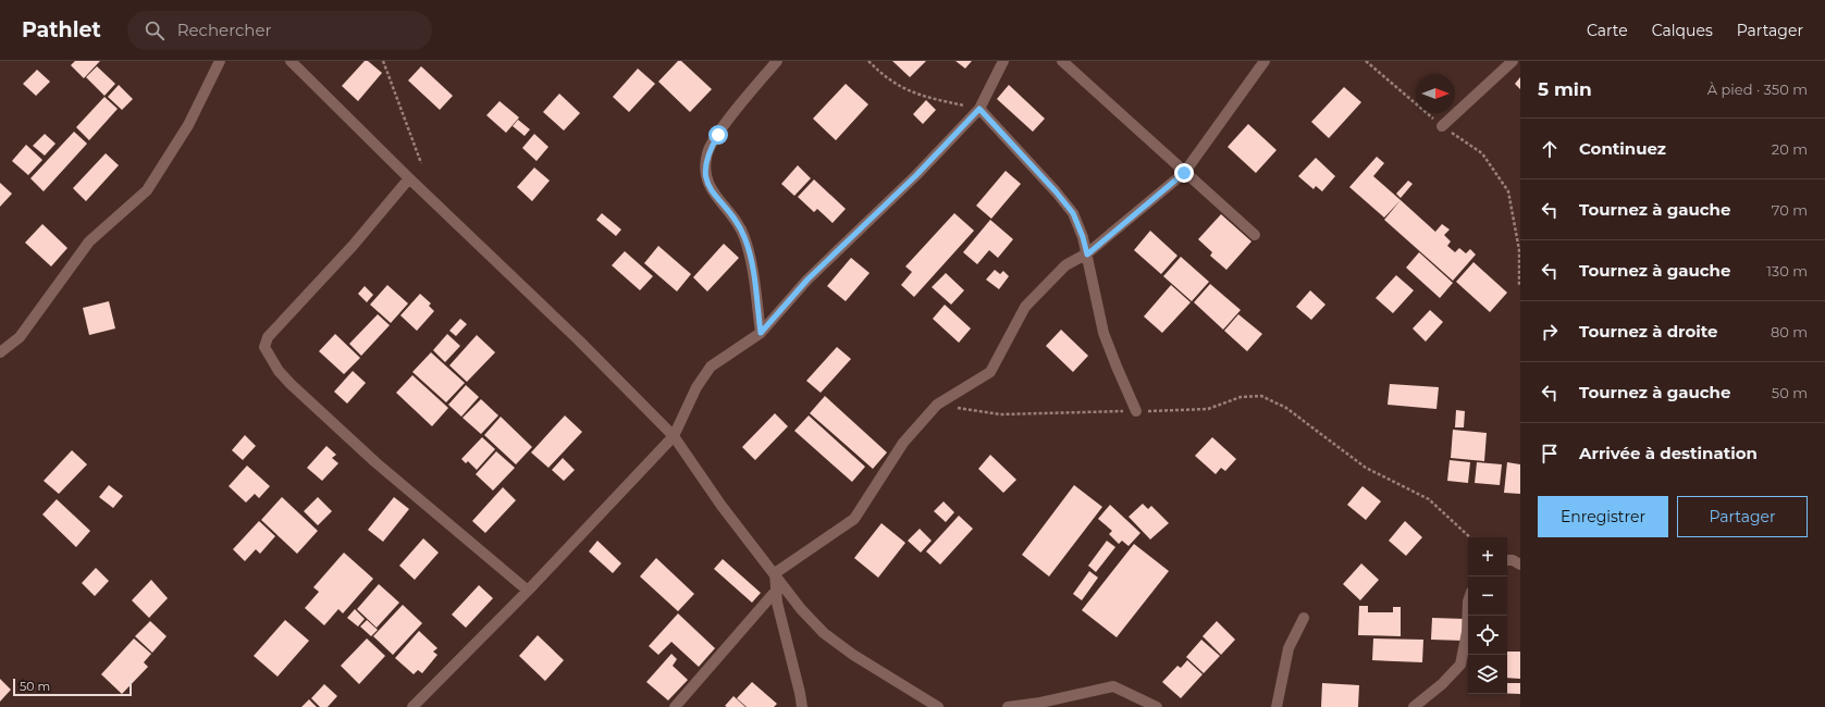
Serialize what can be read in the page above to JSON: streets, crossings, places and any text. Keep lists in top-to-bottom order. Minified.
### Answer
{"scale_bar":"50 m","north":"right","page":{"header":"Pathlet","search":"Rechercher","nav":["Carte","Calques","Partager"],"heading":["5 min","À pied · 350 m"],"list":[["Continuez","20 m"],["Tournez à gauche","70 m"],["Tournez à gauche","130 m"],["Tournez à droite","80 m"],["Tournez à gauche","50 m"],"Arrivée à destination"],"buttons":["Enregistrer","Partager"],"map_buttons":["+","−"],"scale":"50 m"}}
